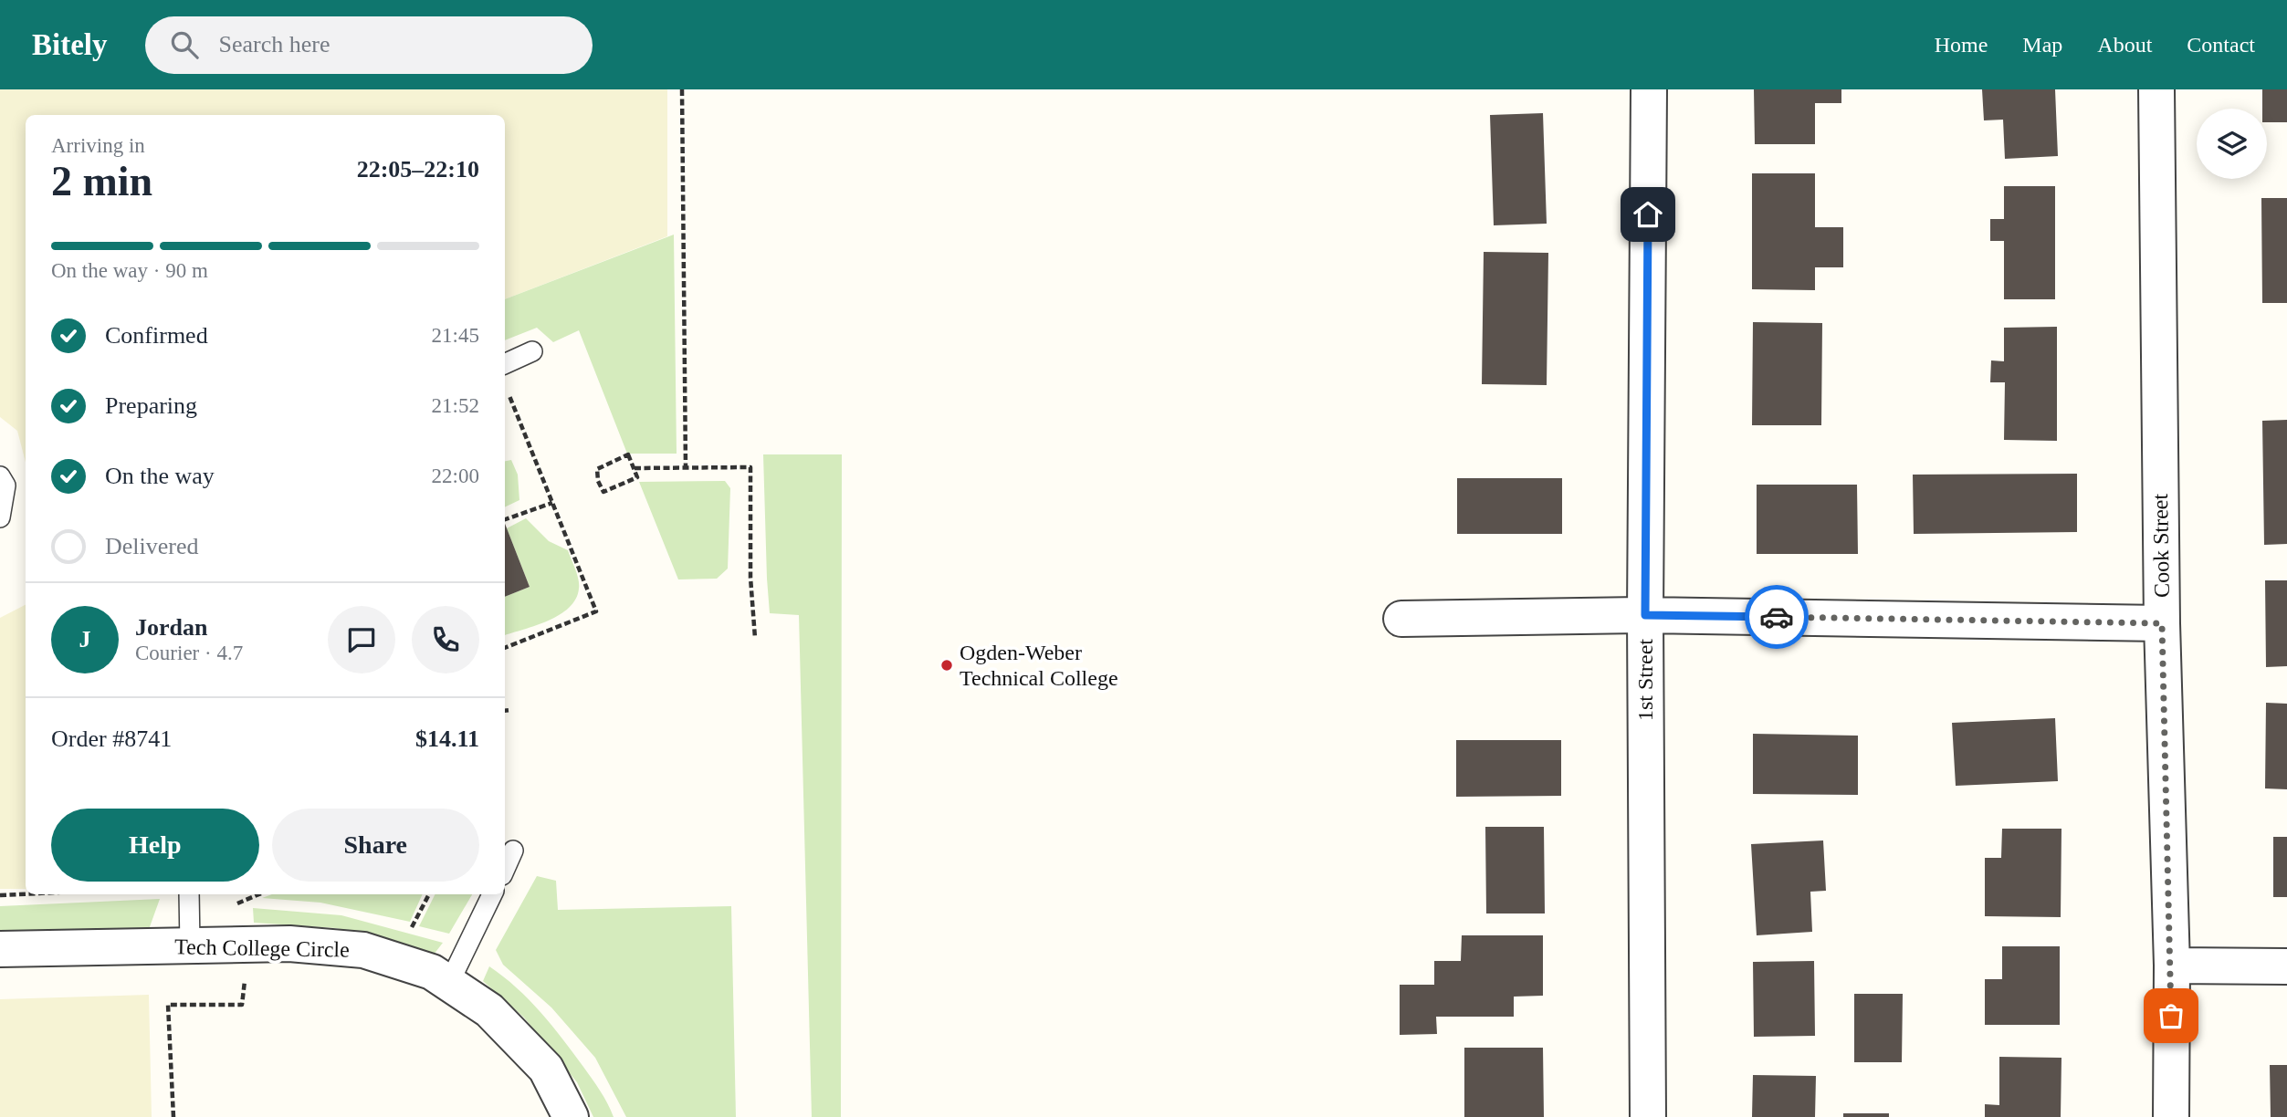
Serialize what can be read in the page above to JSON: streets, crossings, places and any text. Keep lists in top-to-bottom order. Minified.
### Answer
{"streets":{"street":["Cook Street","1st Street","Tech College Circle"]},"places":["Ogden-Weber Technical College"],"page":{"header":"Bitely","search":"Search here","nav":["Home","Map","About","Contact"],"heading":["2 min","Arriving in","22:05–22:10"],"panel":["Jordan","Courier · 4.7","Order #8741","$14.11"],"bar":"On the way · 90 m","list":[["Confirmed","21:45"],["Preparing","21:52"],["On the way","22:00"],"Delivered"],"round":"J","buttons":["Help","Share"]}}
